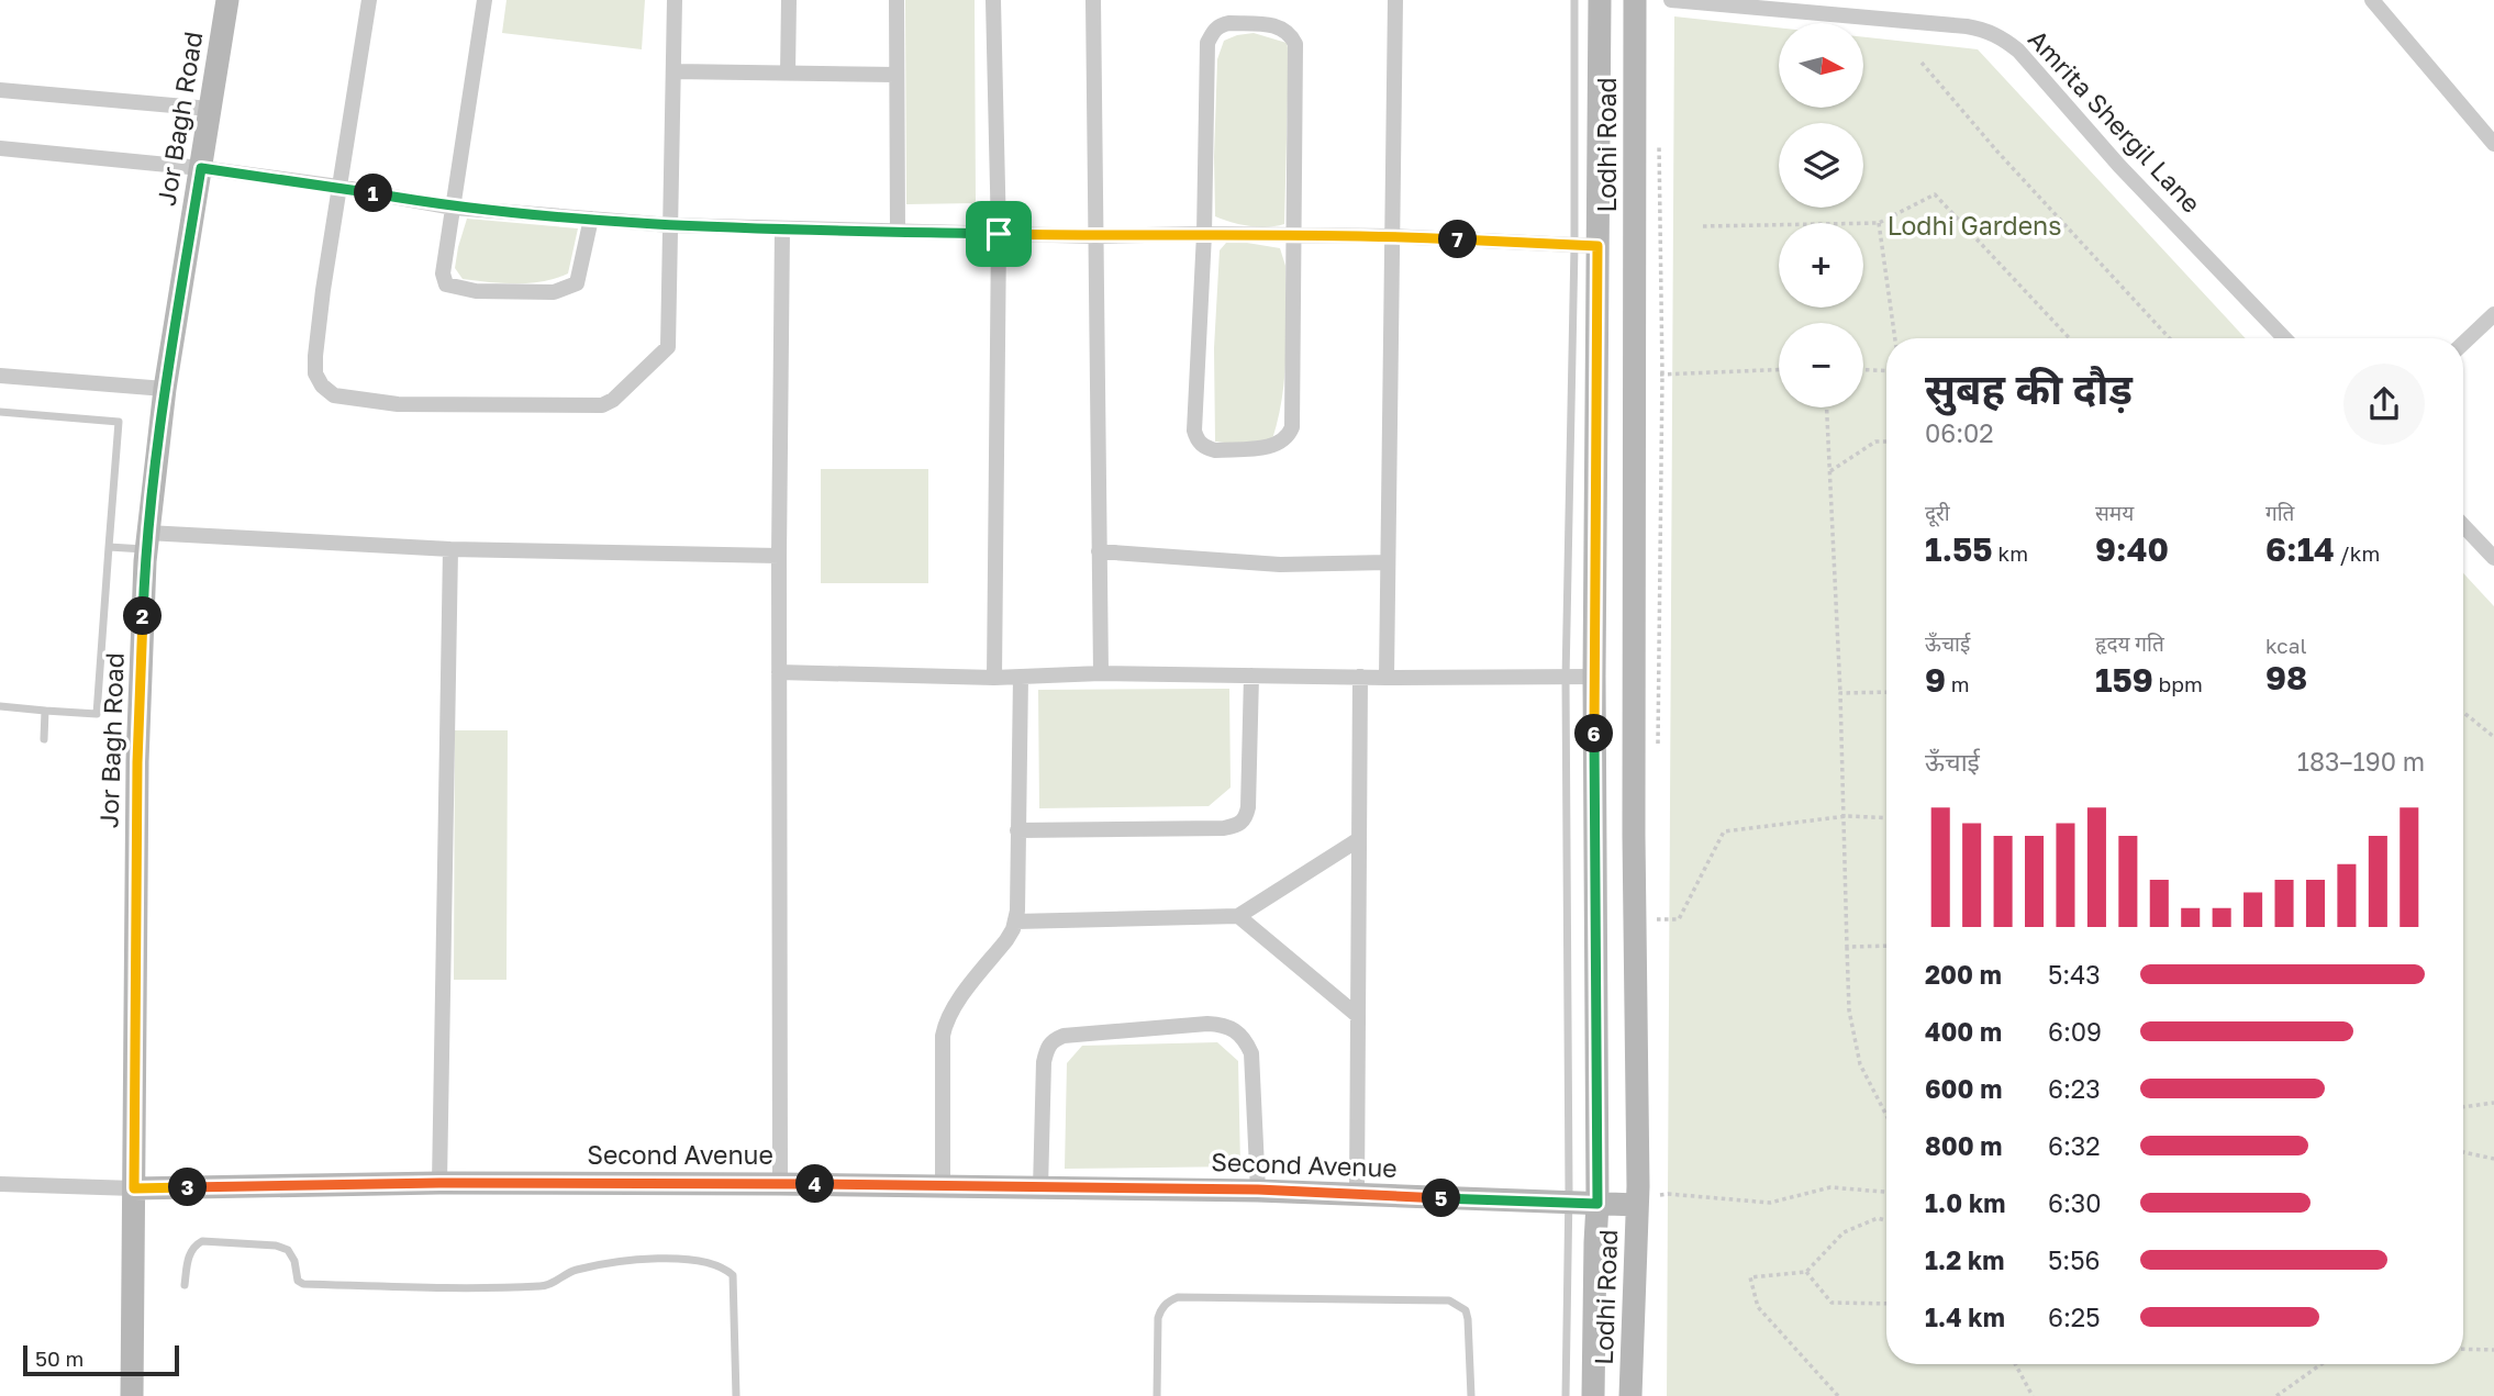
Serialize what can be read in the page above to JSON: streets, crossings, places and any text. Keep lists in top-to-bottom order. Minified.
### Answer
{"streets":{"street":["Jor Bagh Road","Amrita Shergil Lane","Lodhi Road","Second Avenue"]},"crossings":[["Jor Bagh Road","Second Avenue"],["Lodhi Road","Second Avenue"]],"parks":["Lodhi Gardens"],"scale_bar":"50 m","north":"right","page":{"map_buttons":["+","−"],"pins":["1","7","2","6","4","3","5"],"heading":["सुबह की दौड़","06:02"],"stats":[["दूरी","1.55 km"],["समय","9:40"],["गति","6:14 /km"],["ऊँचाई","9 m"],["हृदय गति","159 bpm"],["kcal","98"]],"chart":["ऊँचाई","183–190 m"],"list":[{"name":"200 m","note":"5:43"},{"name":"400 m","note":"6:09"},{"name":"600 m","note":"6:23"},{"name":"800 m","note":"6:32"},{"name":"1.0 km","note":"6:30"},{"name":"1.2 km","note":"5:56"},{"name":"1.4 km","note":"6:25"}],"scale":"50 m"}}
